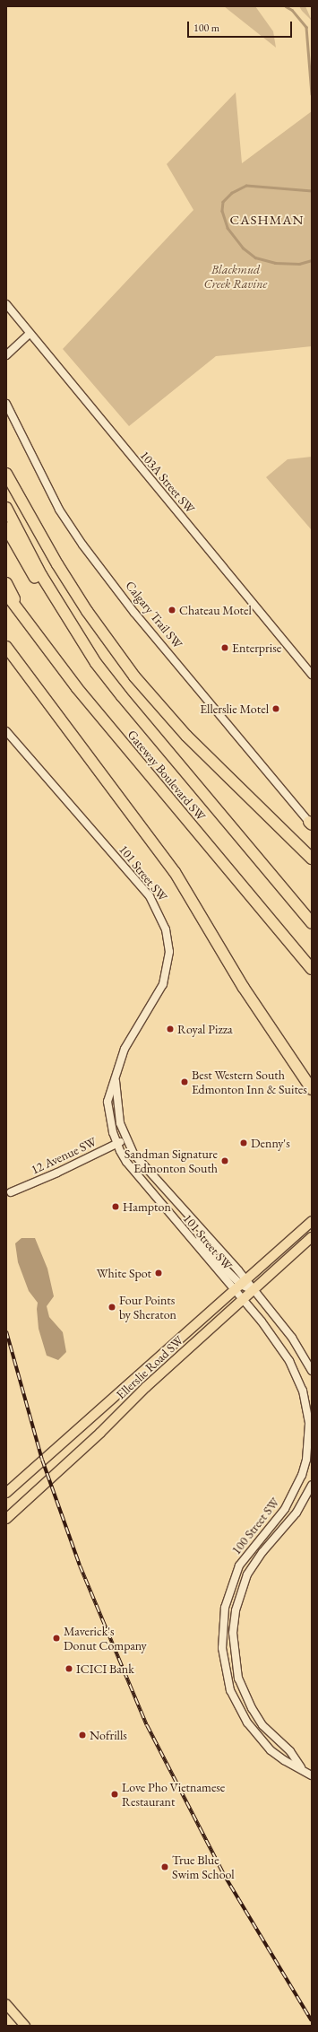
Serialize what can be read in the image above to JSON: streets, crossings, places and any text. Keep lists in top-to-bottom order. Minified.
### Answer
{"streets":{"highway":["Gateway Boulevard SW"],"main road":["Ellerslie Road SW"],"street":["103A Street SW","Calgary Trail SW","101 Street SW","12 Avenue SW","100 Street SW"]},"crossings":[["101 Street SW","12 Avenue SW"],["101 Street SW","Ellerslie Road SW"],["101 Street SW","100 Street SW"],["Ellerslie Road SW","100 Street SW"]],"districts":["CASHMAN"],"parks":["Blackmud Creek Ravine"],"places":["Chateau Motel","Enterprise","Ellerslie Motel","Royal Pizza","Best Western South Edmonton Inn & Suites","Denny's","Sandman Signature Edmonton South","Hampton","White Spot","Four Points by Sheraton","Maverick's Donut Company","ICICI Bank","Nofrills","Love Pho Vietnamese Restaurant","True Blue Swim School"],"scale_bar":"100 m"}
